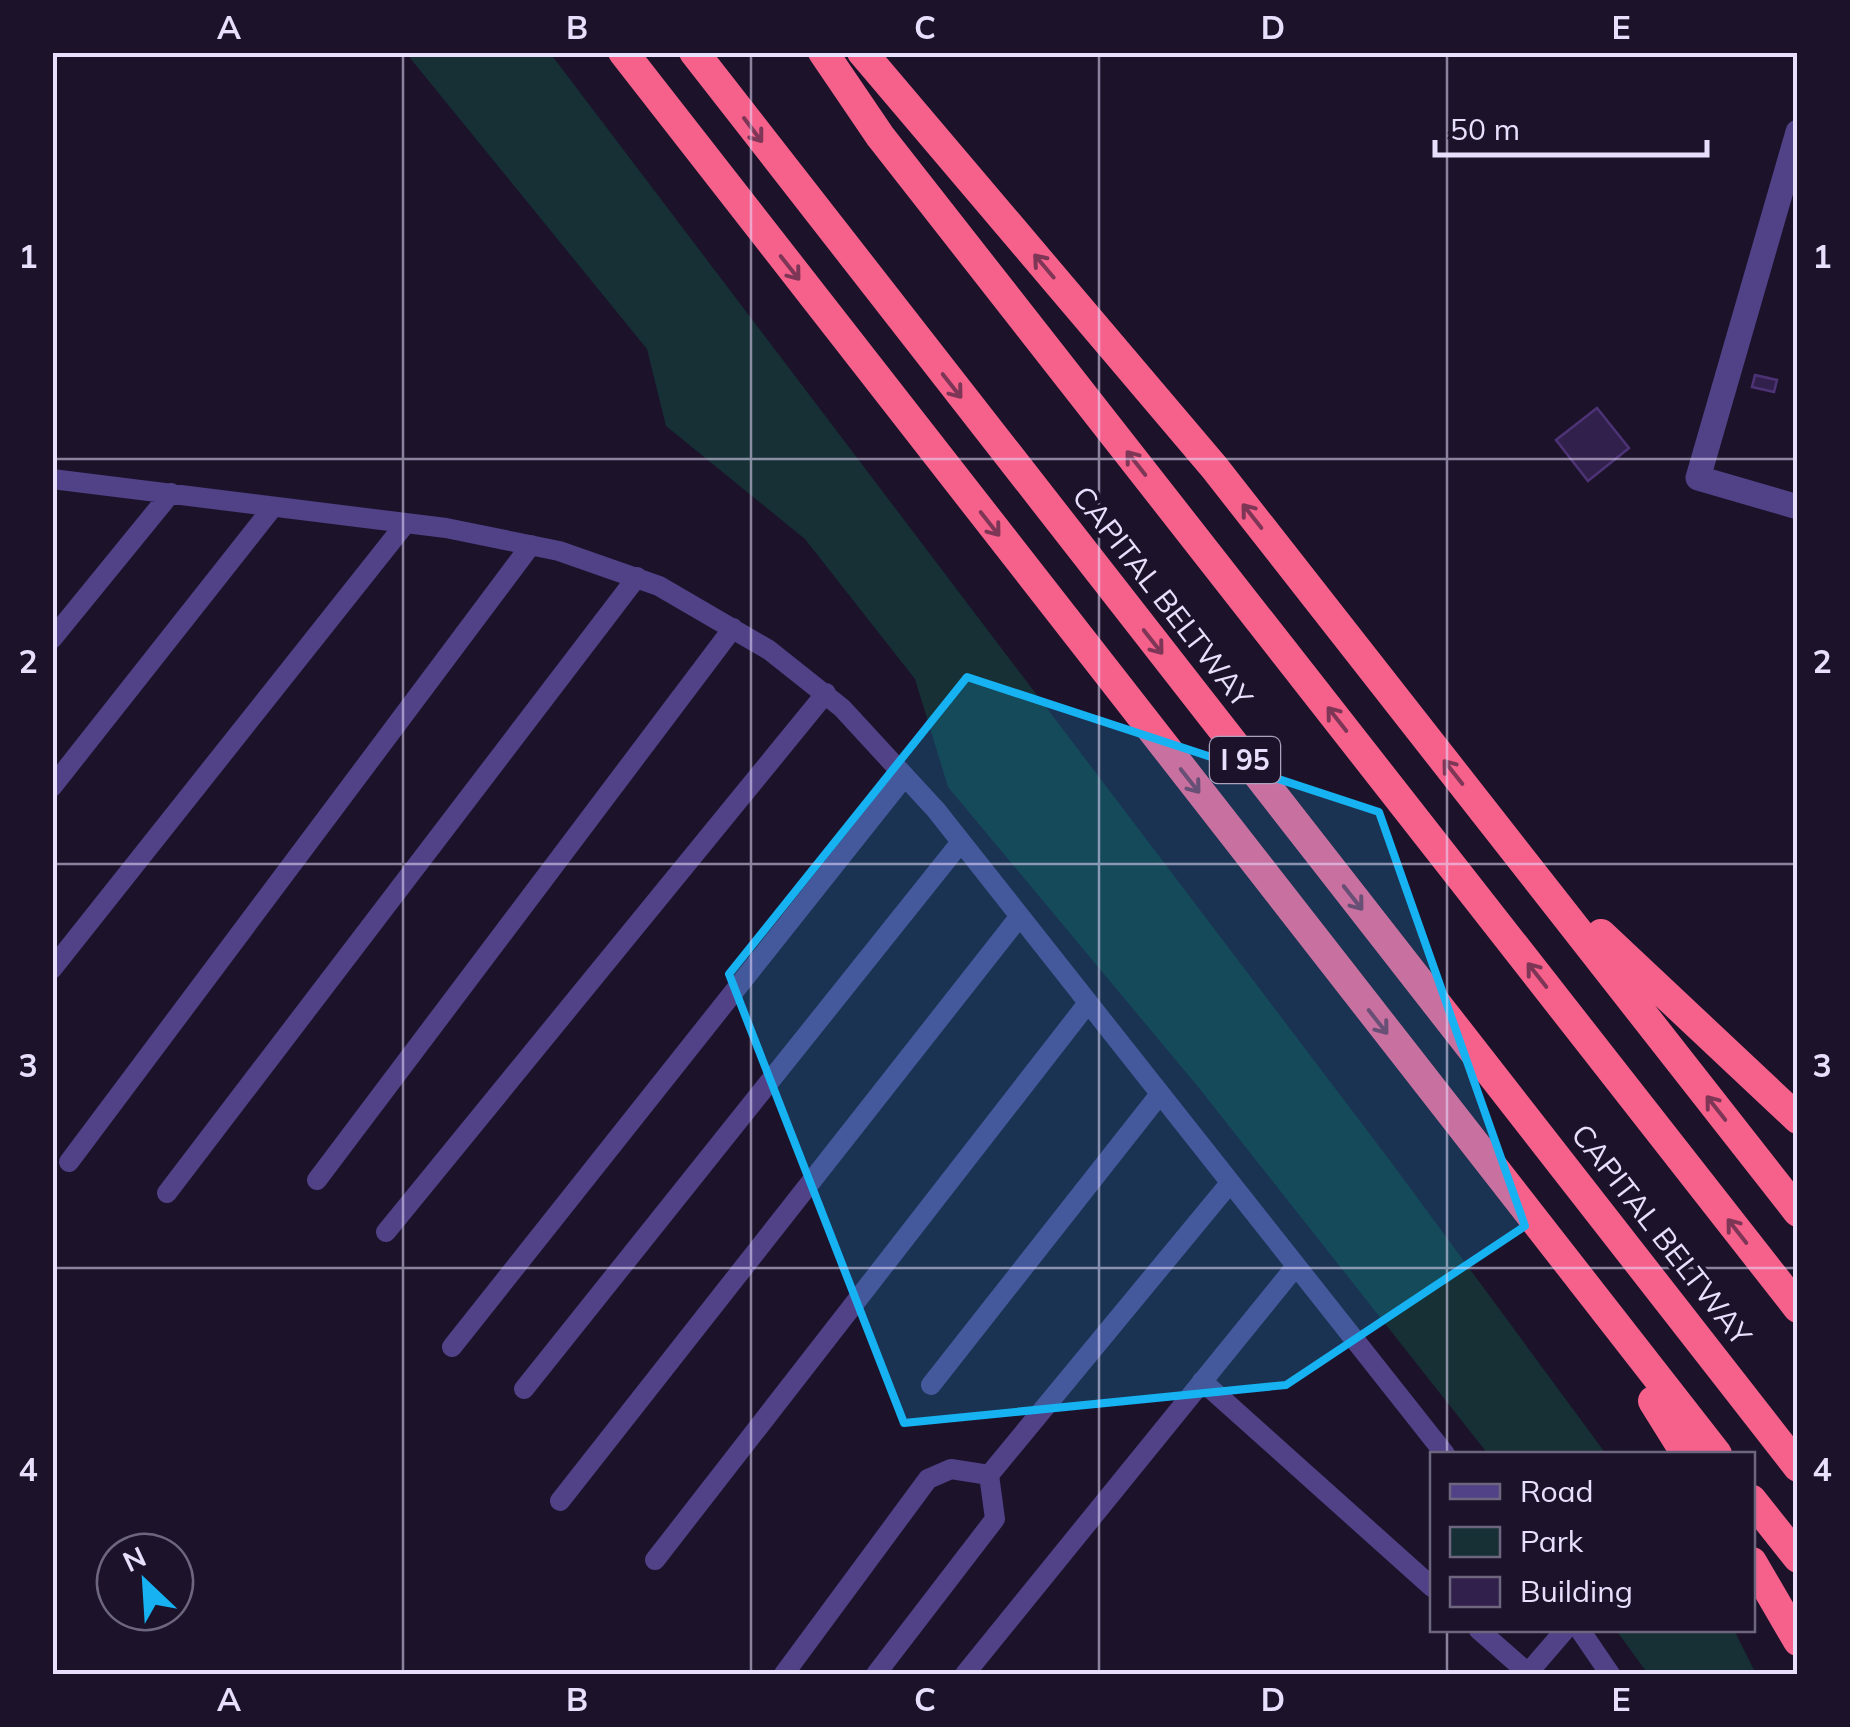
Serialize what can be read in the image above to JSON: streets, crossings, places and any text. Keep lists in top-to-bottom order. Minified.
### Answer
{"streets":{"highway":["CAPITAL BELTWAY","I 95"]},"legend":["Road","Park","Building"],"scale_bar":"50 m","north":"top left","grid":{"columns":["A","B","C","D","E"],"rows":["1","2","3","4"]}}
